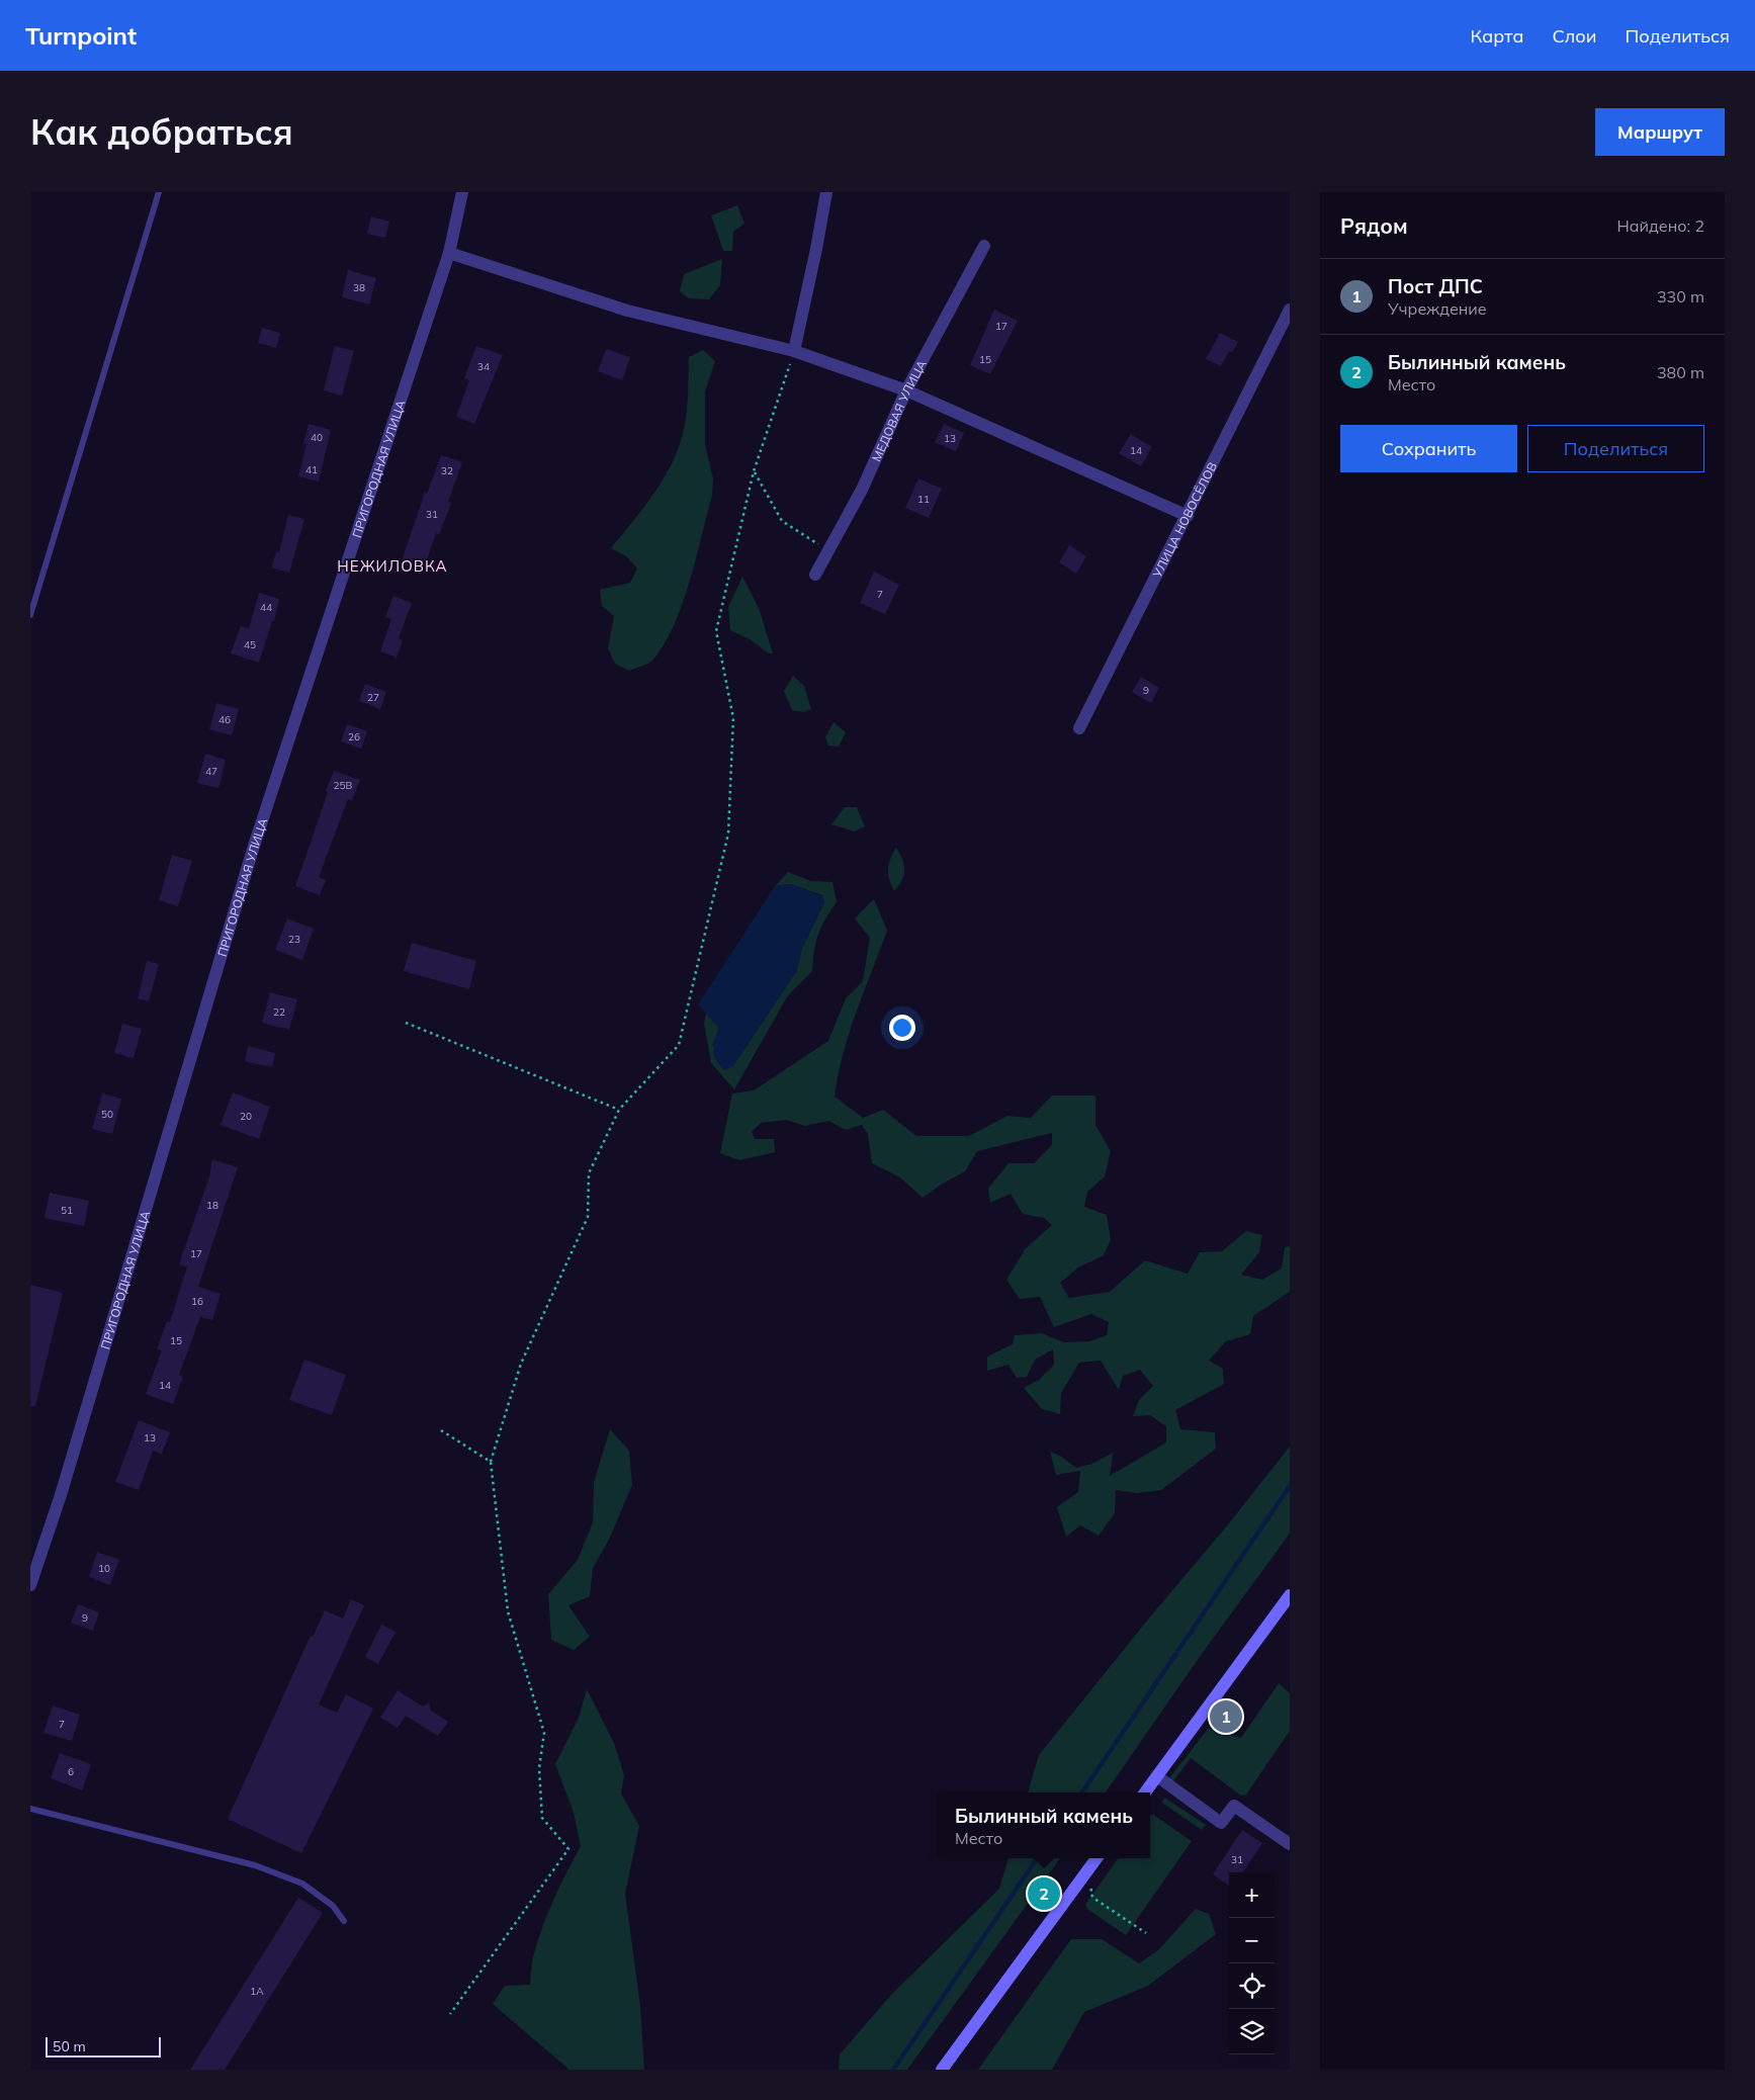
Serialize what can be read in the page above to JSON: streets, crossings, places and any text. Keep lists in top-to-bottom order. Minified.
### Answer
{"streets":{"street":["МЕДОВАЯ УЛИЦА","ПРИГОРОДНАЯ УЛИЦА","УЛИЦА НОВОСЁЛОВ"]},"districts":["НЕЖИЛОВКА"],"house_numbers":["38","17","15","34","40","13","14","41","32","11","31","7","44","45","9","27","46","26","47","25В","23","22","50","20","18","51","17","16","15","14","13","10","9","7","6","31","1А"],"scale_bar":"50 m","page":{"header":"Turnpoint","nav":["Карта","Слои","Поделиться"],"buttons":["Маршрут",["Сохранить","Поделиться"]],"title":"Как добраться","heading":["Рядом","Найдено: 2"],"list":[{"mark":"1","name":"Пост ДПС","note":"Учреждение","value":"330 m"},{"mark":"2","name":"Былинный камень","note":"Место","value":"380 m"}],"pins":["1","2"],"popup":["Былинный камень","Место"],"map_buttons":["+","−"],"scale":"50 m"}}
